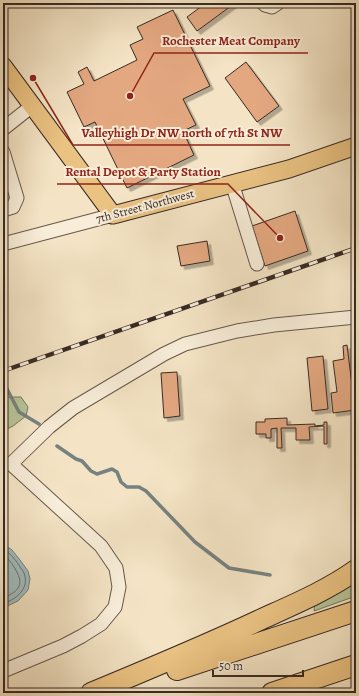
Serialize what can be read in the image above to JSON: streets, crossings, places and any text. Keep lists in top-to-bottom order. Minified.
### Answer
{"streets":{"main road":["7th Street Northwest"]},"places":["Valleyhigh Dr NW north of 7th St NW","Rochester Meat Company","Rental Depot & Party Station"],"scale_bar":"50 m"}
